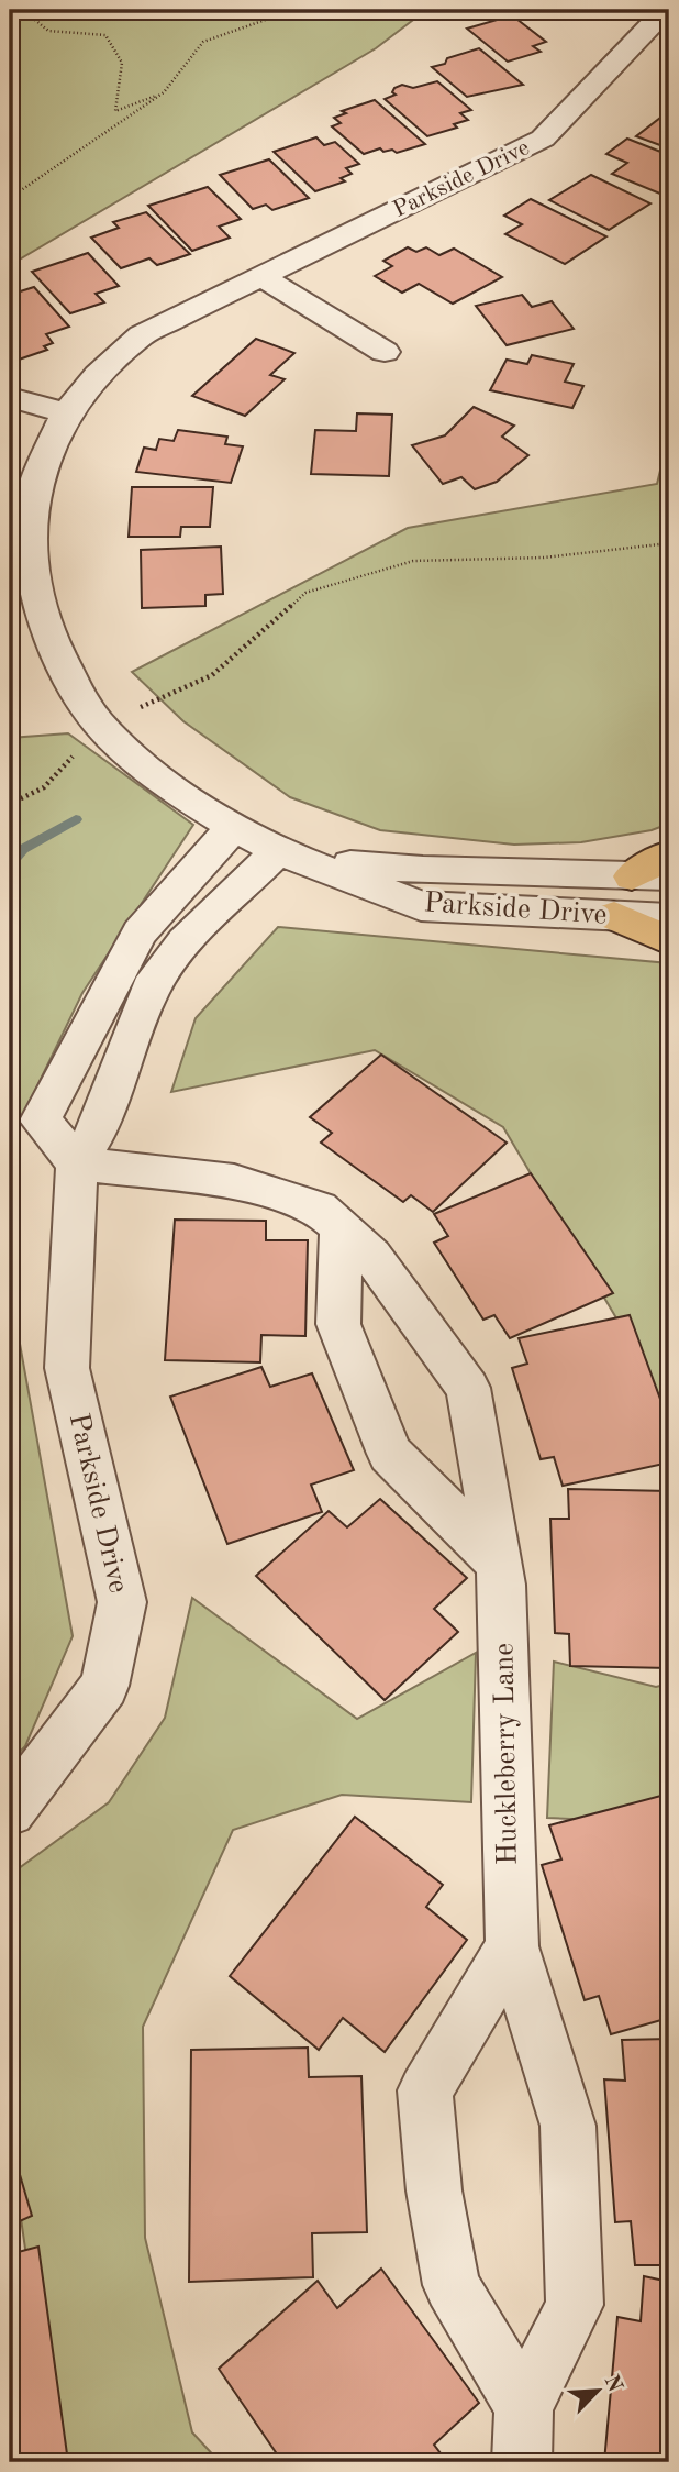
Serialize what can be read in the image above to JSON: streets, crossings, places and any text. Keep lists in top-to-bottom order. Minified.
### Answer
{"streets":{"street":["Parkside Drive","Huckleberry Lane"]},"crossings":[["Parkside Drive","Huckleberry Lane"]],"north":"top right"}
